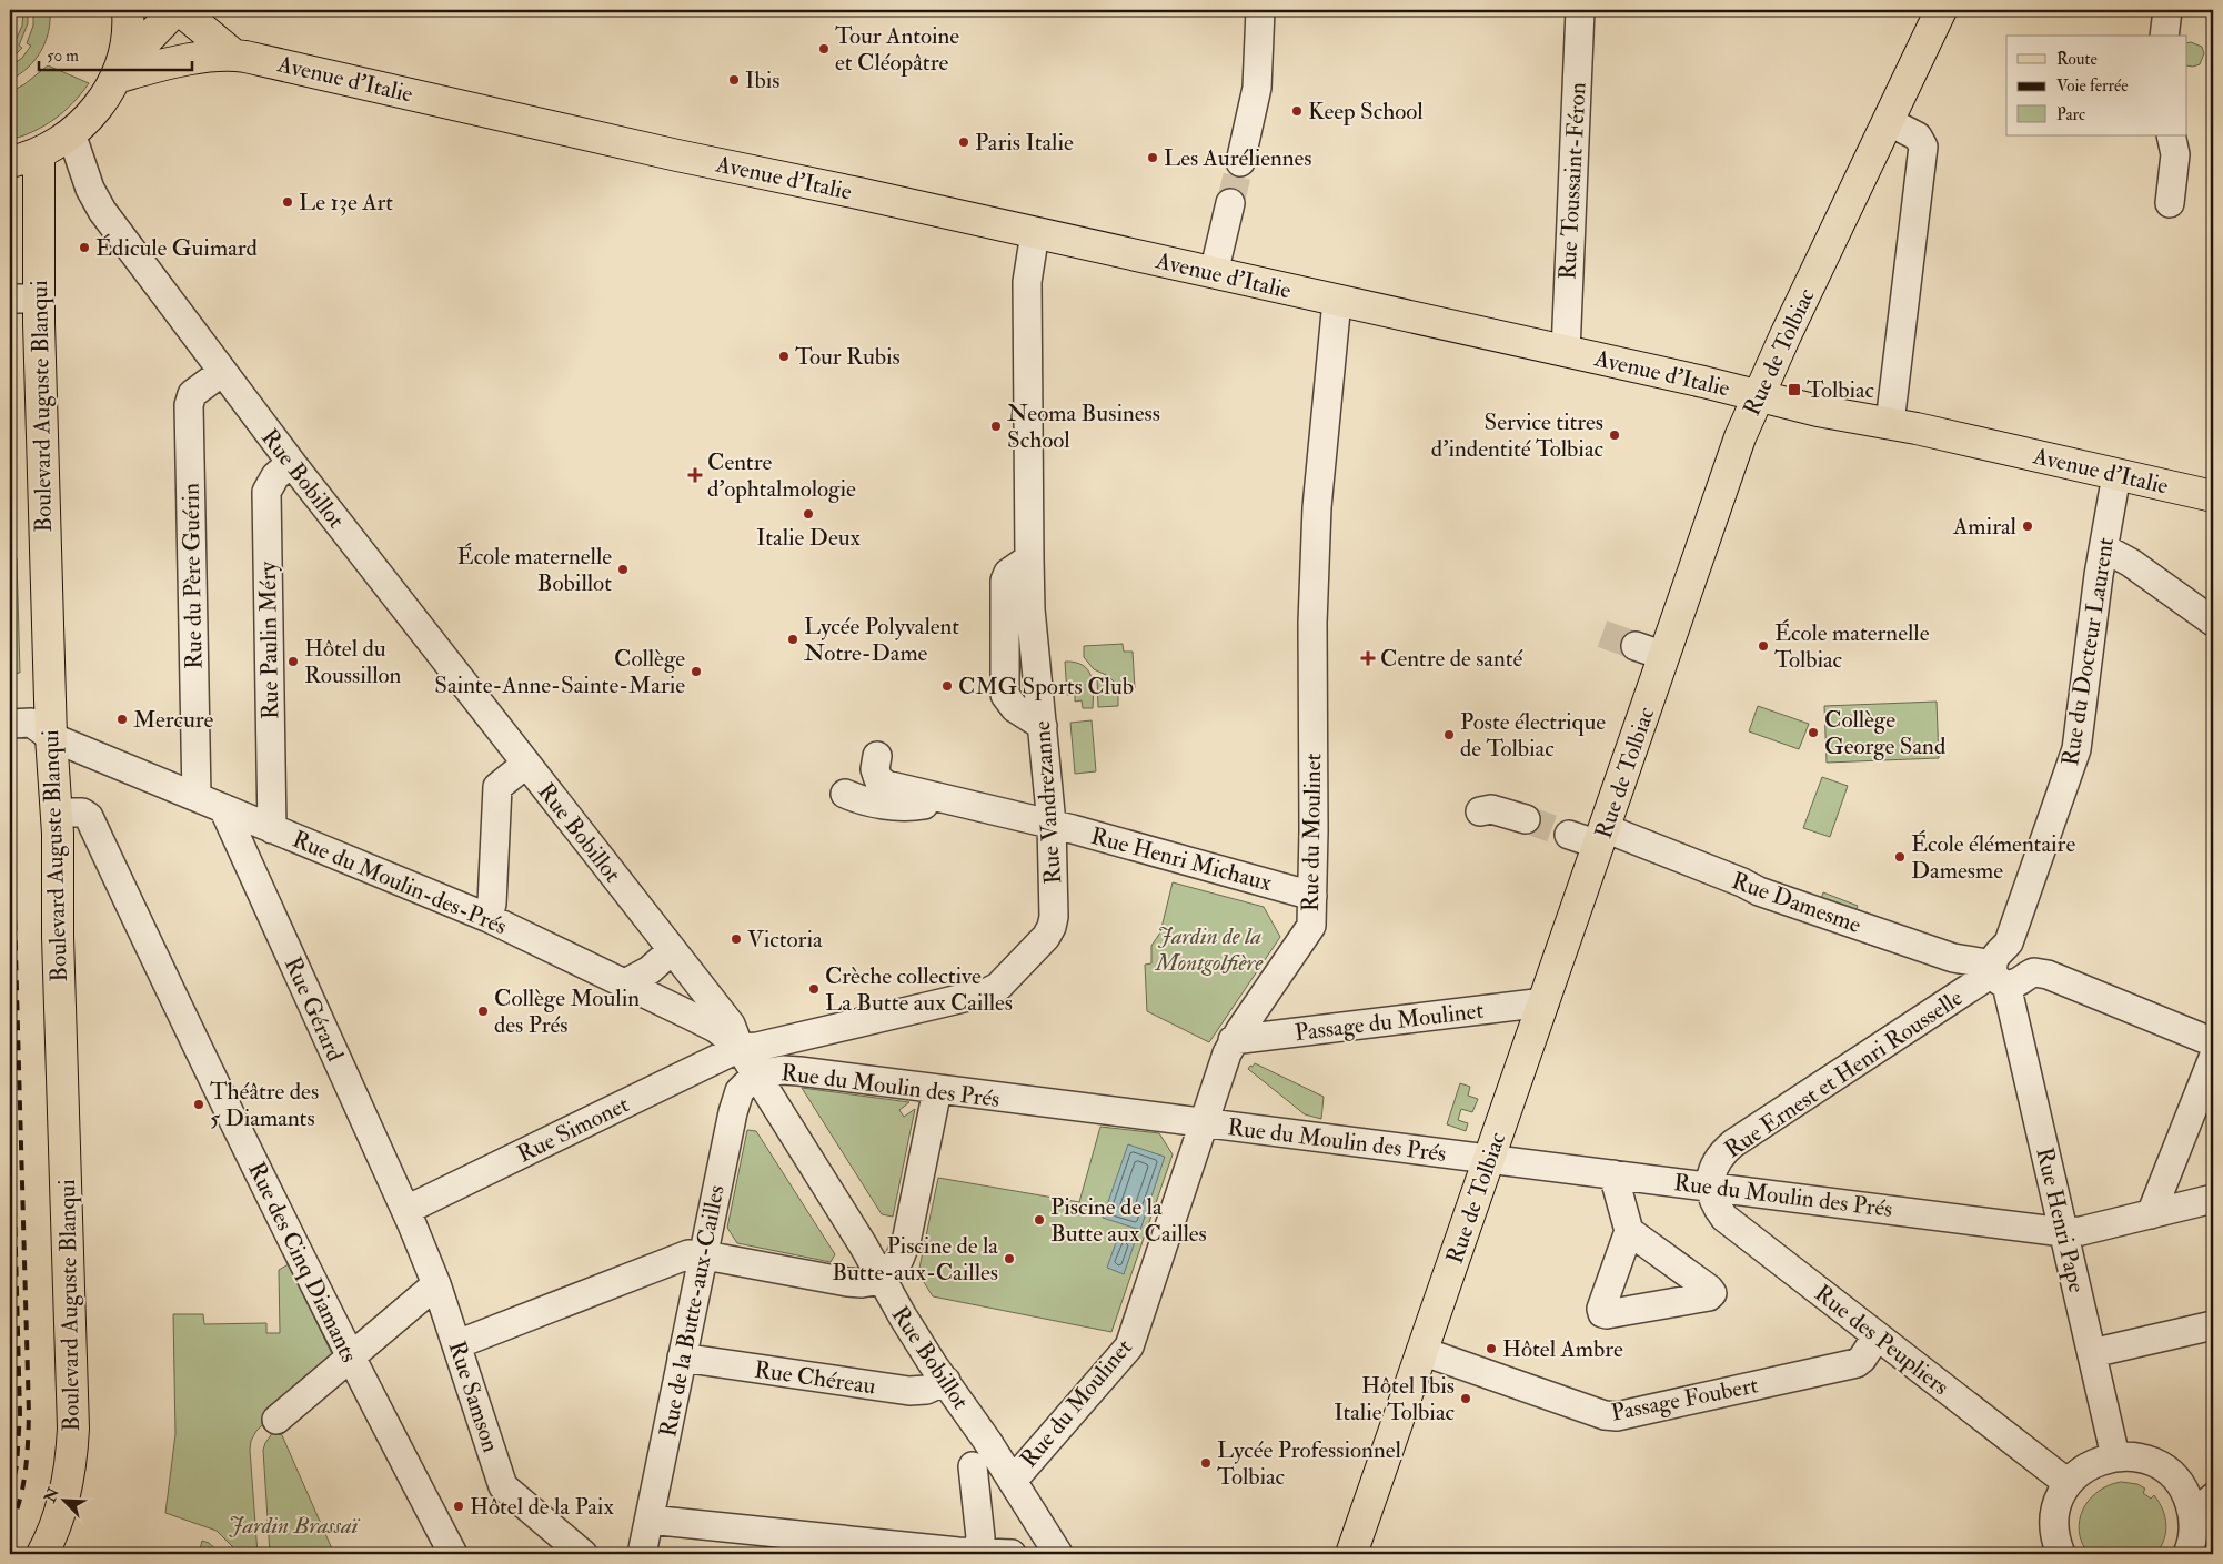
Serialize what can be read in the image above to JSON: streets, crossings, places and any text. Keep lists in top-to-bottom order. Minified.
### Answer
{"streets":{"main road":["Avenue d'Italie","Rue de Tolbiac","Boulevard Auguste Blanqui"],"street":["Rue Toussaint-Féron","Rue Bobillot","Rue du Père Guérin","Rue Paulin Méry","Rue du Docteur Laurent","Rue Vandrezanne","Rue du Moulinet","Rue Henri Michaux","Rue du Moulin-des-Prés","Rue Damesme","Rue Gérard","Passage du Moulinet","Rue Ernest et Henri Rousselle","Rue du Moulin des Prés","Rue Simonet","Rue Henri Pape","Rue des Cinq Diamants","Rue de la Butte-aux-Cailles","Rue des Peupliers","Rue Chéreau","Rue Samson","Passage Foubert"]},"crossings":[["Avenue d'Italie","Rue Toussaint-Féron"],["Avenue d'Italie","Rue de Tolbiac"],["Avenue d'Italie","Rue du Docteur Laurent"],["Avenue d'Italie","Rue Vandrezanne"],["Avenue d'Italie","Rue du Moulinet"],["Rue de Tolbiac","Rue Damesme"],["Rue de Tolbiac","Passage du Moulinet"],["Rue de Tolbiac","Rue du Moulin des Prés"],["Rue de Tolbiac","Passage Foubert"],["Boulevard Auguste Blanqui","Rue du Moulin-des-Prés"],["Boulevard Auguste Blanqui","Rue des Cinq Diamants"],["Rue Bobillot","Rue du Père Guérin"],["Rue Bobillot","Rue Paulin Méry"],["Rue Bobillot","Rue Vandrezanne"],["Rue Bobillot","Rue du Moulinet"],["Rue Bobillot","Rue du Moulin-des-Prés"],["Rue Bobillot","Rue du Moulin des Prés"],["Rue Bobillot","Rue Simonet"],["Rue Bobillot","Rue de la Butte-aux-Cailles"],["Rue Bobillot","Rue Chéreau"],["Rue du Père Guérin","Rue du Moulin-des-Prés"],["Rue Paulin Méry","Rue du Moulin-des-Prés"],["Rue du Docteur Laurent","Rue Damesme"],["Rue du Docteur Laurent","Rue Ernest et Henri Rousselle"],["Rue du Docteur Laurent","Rue Henri Pape"],["Rue Vandrezanne","Rue Henri Michaux"],["Rue Vandrezanne","Rue du Moulin-des-Prés"],["Rue Vandrezanne","Rue Simonet"],["Rue du Moulinet","Rue Henri Michaux"],["Rue du Moulinet","Passage du Moulinet"],["Rue du Moulinet","Rue du Moulin des Prés"],["Rue du Moulin-des-Prés","Rue Gérard"],["Rue du Moulin-des-Prés","Rue Simonet"],["Rue Damesme","Rue Ernest et Henri Rousselle"],["Rue Damesme","Rue Henri Pape"],["Rue Gérard","Rue Simonet"],["Rue Gérard","Rue Samson"],["Rue Ernest et Henri Rousselle","Rue du Moulin des Prés"],["Rue Ernest et Henri Rousselle","Rue Henri Pape"],["Rue Ernest et Henri Rousselle","Rue des Peupliers"],["Rue du Moulin des Prés","Rue Henri Pape"],["Rue du Moulin des Prés","Rue de la Butte-aux-Cailles"],["Rue du Moulin des Prés","Rue des Peupliers"],["Rue Simonet","Rue Samson"],["Rue de la Butte-aux-Cailles","Rue Chéreau"],["Rue des Peupliers","Passage Foubert"]],"parks":["Jardin de la Montgolfière","Jardin Brassaï"],"places":{"other":["Tour Antoine et Cléopâtre","Ibis","Keep School","Paris Italie","Les Auréliennes","Le 13e Art","Édicule Guimard","Tour Rubis","Neoma Business School","Service titres d'indentité Tolbiac","Italie Deux","Amiral","École maternelle Bobillot","Lycée Polyvalent Notre-Dame","École maternelle Tolbiac","Hôtel du Roussillon","Collège Sainte-Anne-Sainte-Marie","CMG Sports Club","Mercure","Collège George Sand","Poste électrique de Tolbiac","École élémentaire Damesme","Victoria","Crèche collective La Butte aux Cailles","Collège Moulin des Prés","Théâtre des 5 Diamants","Piscine de la Butte aux Cailles","Piscine de la Butte-aux-Cailles","Hôtel Ambre","Hôtel Ibis Italie Tolbiac","Lycée Professionnel Tolbiac","Hôtel de la Paix"],"transit":["Tolbiac"],"health":["Centre d'ophtalmologie","Centre de santé"]},"legend":["Route","Voie ferrée","Parc"],"scale_bar":"50 m","north":"top left"}
